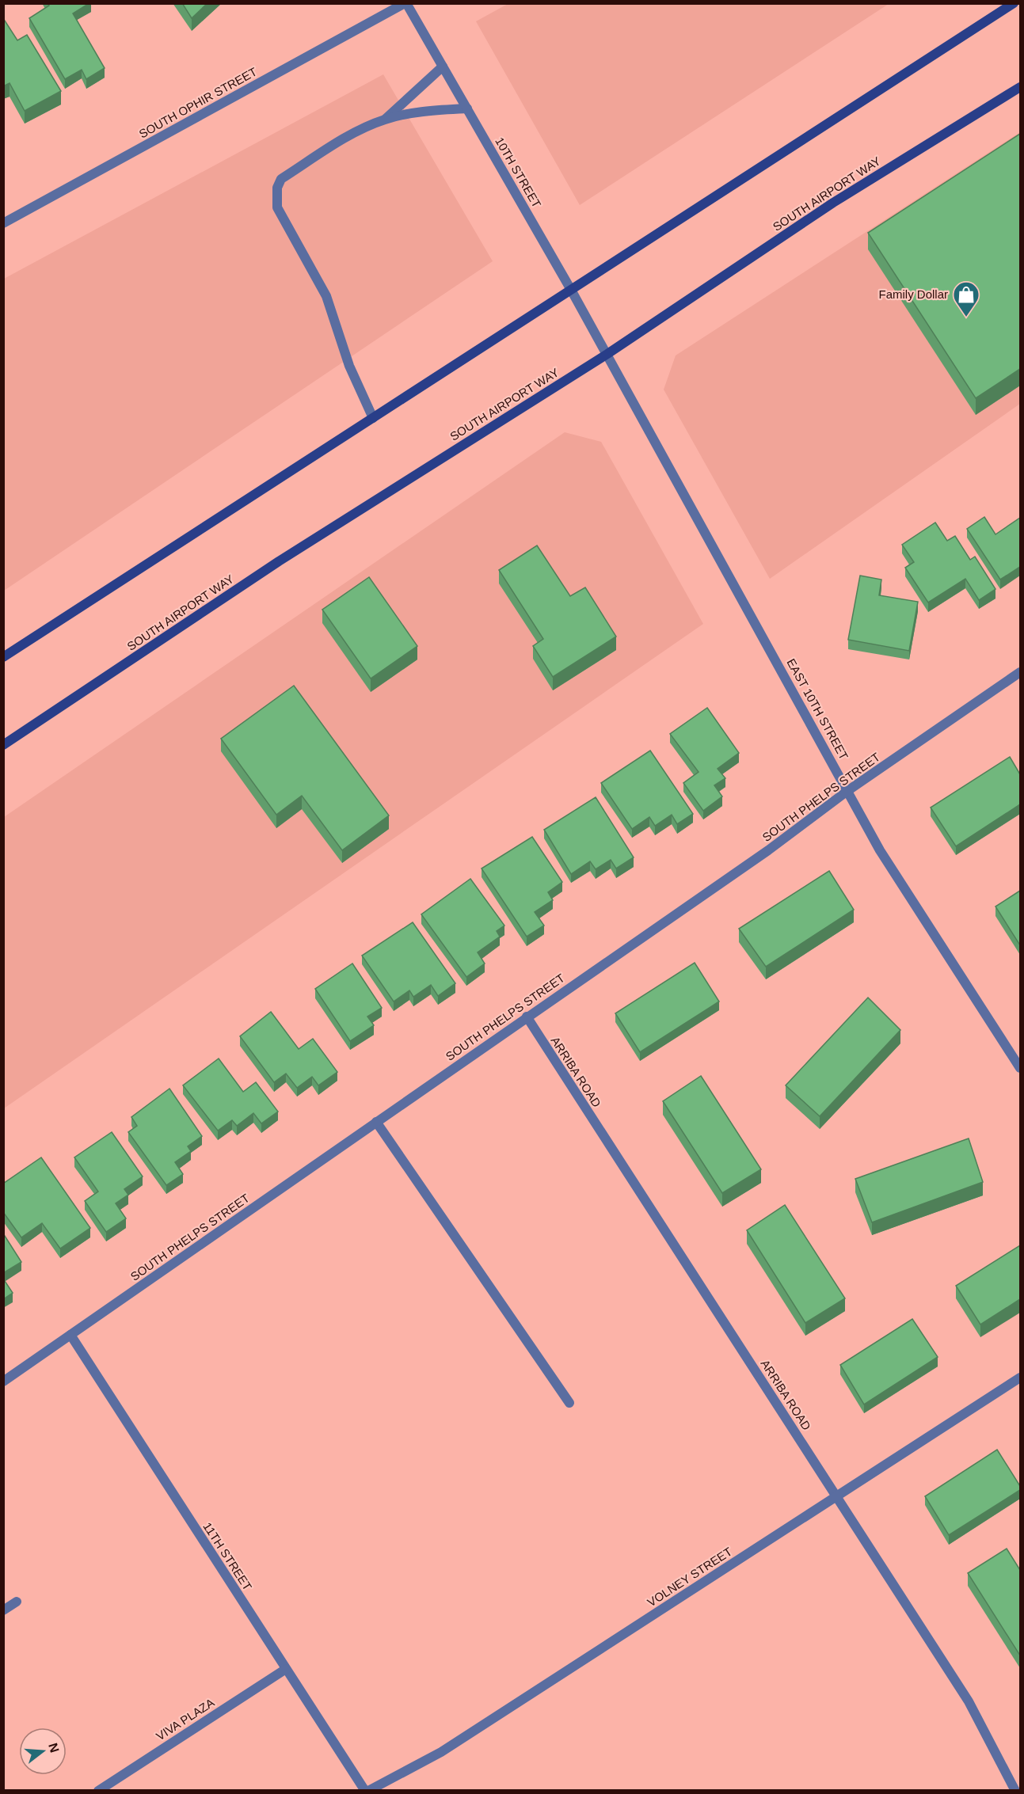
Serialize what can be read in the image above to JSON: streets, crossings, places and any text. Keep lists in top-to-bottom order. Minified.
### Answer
{"streets":{"main road":["SOUTH AIRPORT WAY"],"street":["SOUTH OPHIR STREET","10TH STREET","EAST 10TH STREET","SOUTH PHELPS STREET","ARRIBA ROAD","11TH STREET","VOLNEY STREET","VIVA PLAZA"]},"crossings":[["SOUTH OPHIR STREET","10TH STREET"],["10TH STREET","SOUTH AIRPORT WAY"],["10TH STREET","EAST 10TH STREET"],["SOUTH AIRPORT WAY","EAST 10TH STREET"],["EAST 10TH STREET","SOUTH PHELPS STREET"],["SOUTH PHELPS STREET","ARRIBA ROAD"],["SOUTH PHELPS STREET","11TH STREET"],["ARRIBA ROAD","VOLNEY STREET"],["11TH STREET","VOLNEY STREET"],["11TH STREET","VIVA PLAZA"]],"places":{"shop":["Family Dollar"]},"north":"right"}
